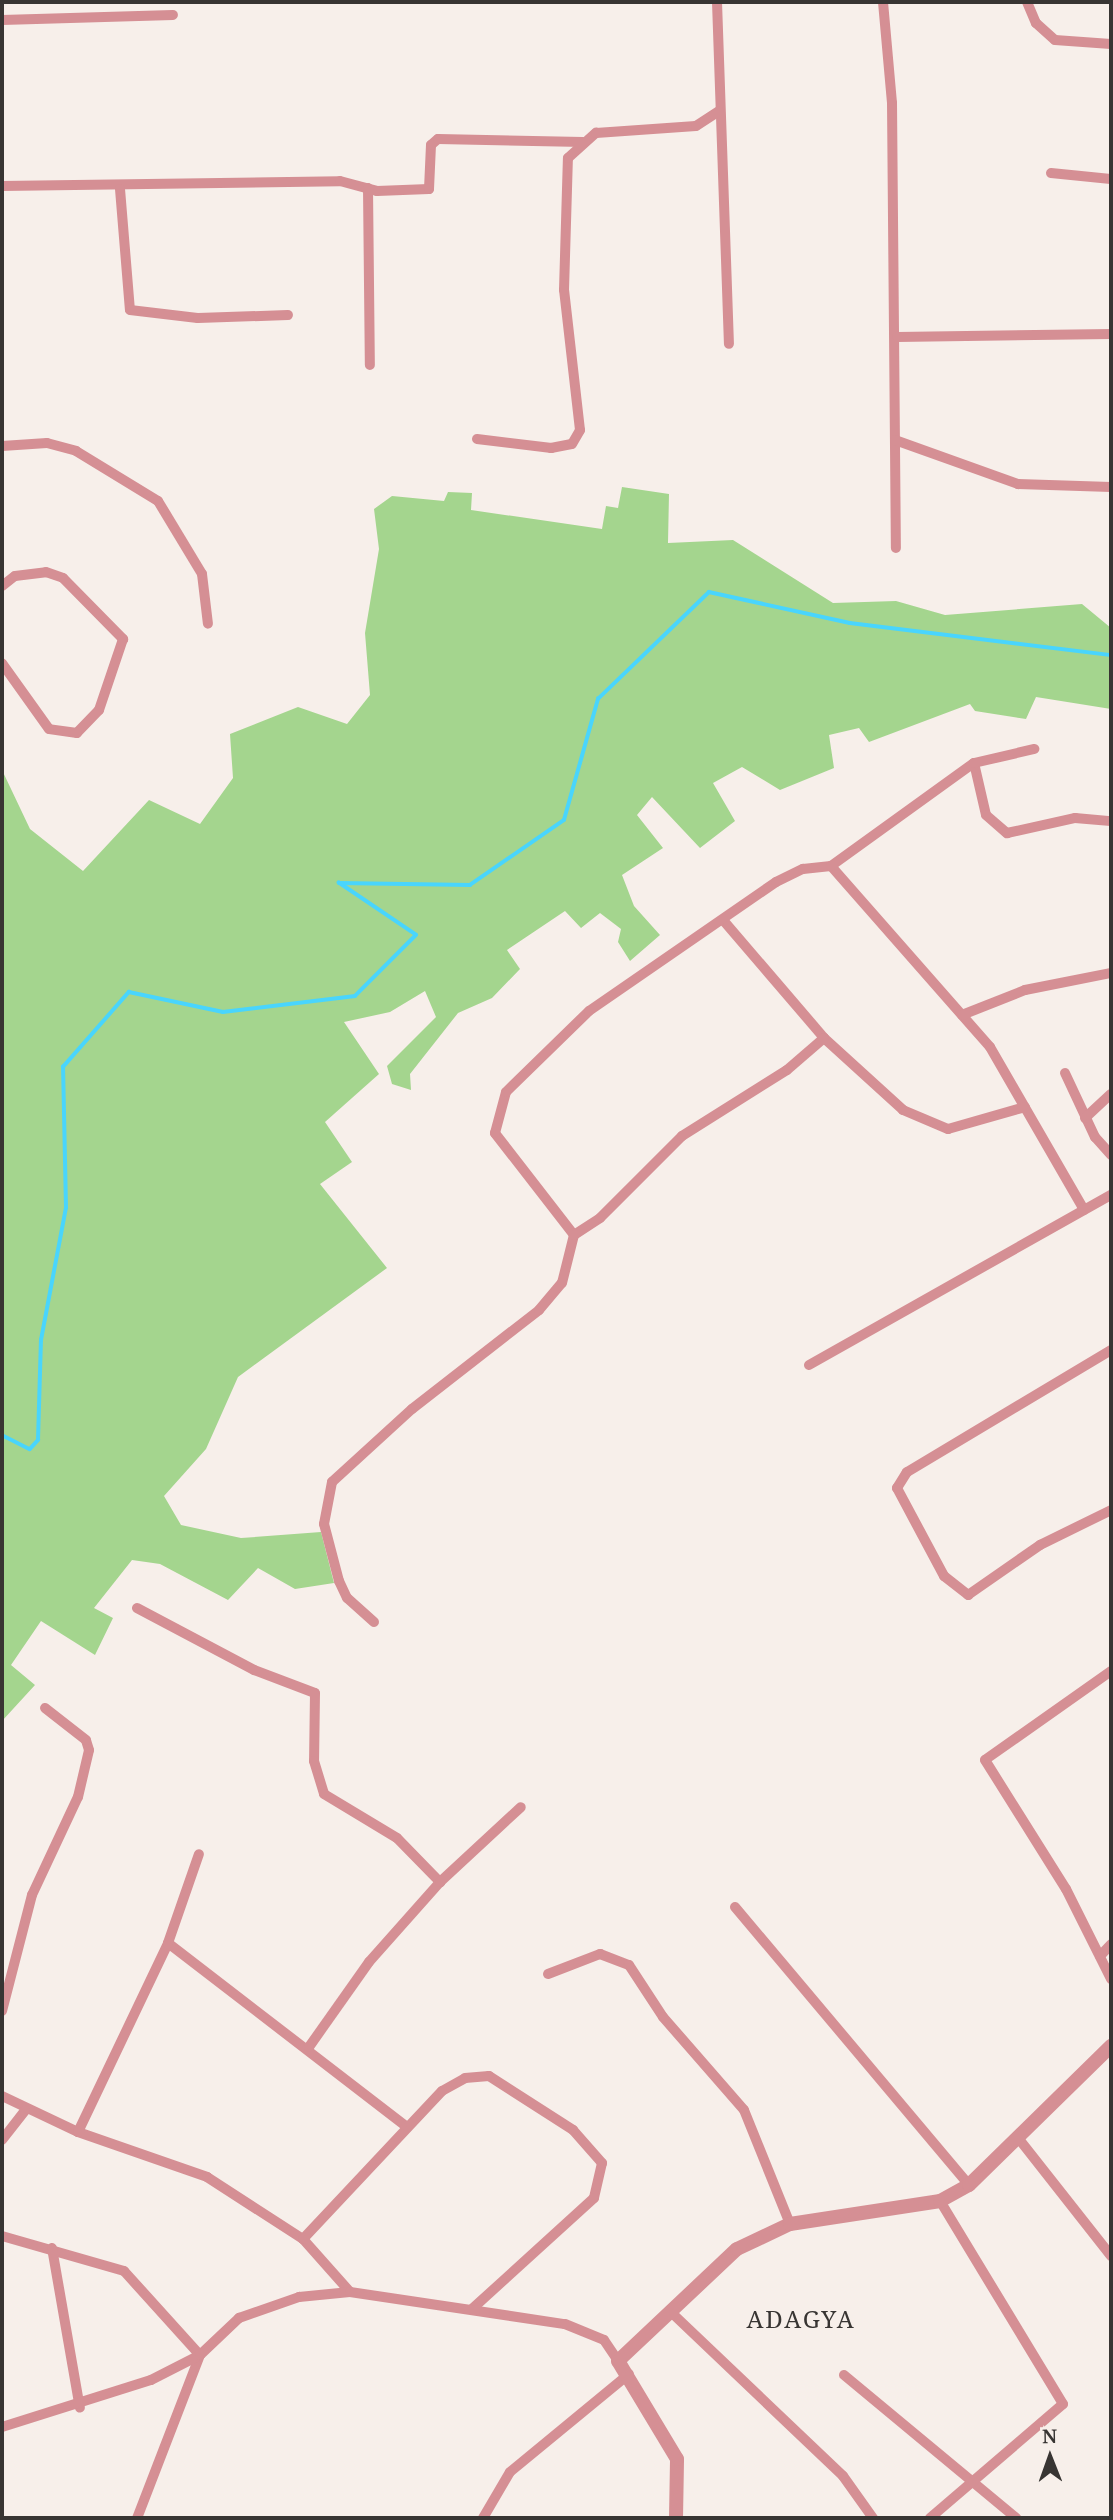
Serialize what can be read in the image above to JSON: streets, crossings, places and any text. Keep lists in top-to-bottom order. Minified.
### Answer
{"districts":["ADAGYA"],"north":"top"}
